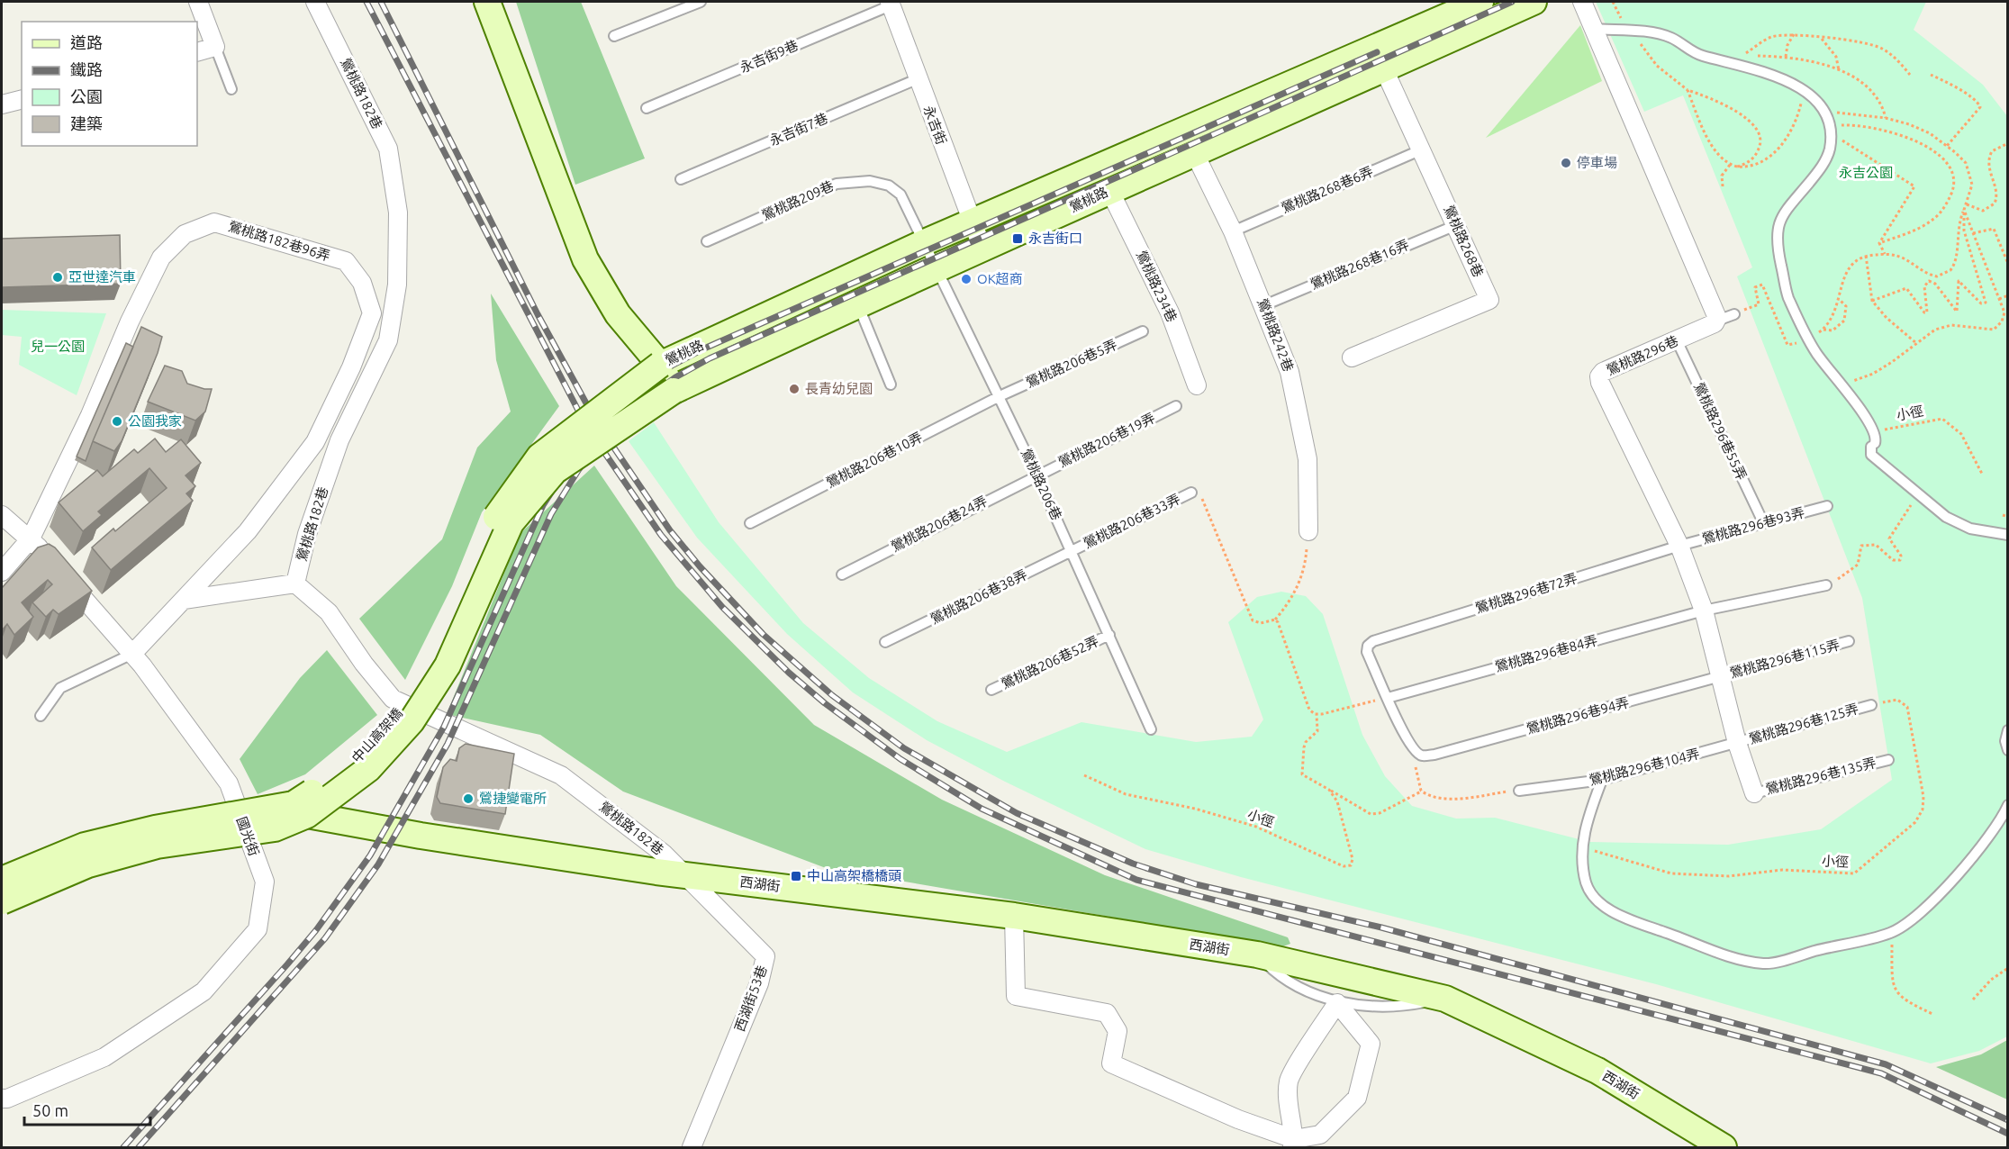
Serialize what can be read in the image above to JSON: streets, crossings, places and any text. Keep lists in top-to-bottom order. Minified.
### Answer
{"streets":{"street":["鶯桃路182巷","永吉街","鶯桃路","鶯桃路182巷96弄","鶯桃路268巷","鶯桃路234巷","鶯桃路242巷","鶯桃路296巷","中山高架橋","國光街","西湖街","西湖街53巷"],"lane":["永吉街9巷","永吉街7巷","鶯桃路268巷6弄","鶯桃路209巷","鶯桃路268巷16弄","鶯桃路206巷5弄","鶯桃路296巷55弄","鶯桃路206巷19弄","鶯桃路206巷10弄","鶯桃路206巷","鶯桃路206巷33弄","鶯桃路206巷24弄","鶯桃路296巷93弄","鶯桃路296巷72弄","鶯桃路206巷38弄","鶯桃路296巷84弄","鶯桃路296巷115弄","鶯桃路206巷52弄","鶯桃路296巷94弄","鶯桃路296巷125弄","鶯桃路296巷104弄","鶯桃路296巷135弄"],"path":["小徑"]},"crossings":[["永吉街9巷","永吉街"],["鶯桃路182巷","西湖街"],["鶯桃路182巷","西湖街53巷"],["永吉街","永吉街7巷"],["永吉街","鶯桃路"],["鶯桃路268巷6弄","鶯桃路268巷"],["鶯桃路268巷6弄","鶯桃路242巷"],["鶯桃路","鶯桃路209巷"],["鶯桃路","鶯桃路268巷"],["鶯桃路","鶯桃路234巷"],["鶯桃路","鶯桃路242巷"],["鶯桃路","鶯桃路206巷"],["鶯桃路","中山高架橋"],["鶯桃路209巷","鶯桃路206巷"],["鶯桃路182巷96弄","國光街"],["鶯桃路268巷","鶯桃路268巷16弄"],["鶯桃路268巷16弄","鶯桃路242巷"],["鶯桃路296巷","鶯桃路296巷55弄"],["鶯桃路296巷","鶯桃路296巷93弄"],["鶯桃路296巷","鶯桃路296巷72弄"],["鶯桃路296巷","鶯桃路296巷84弄"],["鶯桃路296巷","鶯桃路296巷115弄"],["鶯桃路296巷","鶯桃路296巷94弄"],["鶯桃路296巷","鶯桃路296巷125弄"],["鶯桃路296巷","鶯桃路296巷104弄"],["鶯桃路296巷","鶯桃路296巷135弄"],["鶯桃路206巷5弄","鶯桃路206巷10弄"],["鶯桃路206巷5弄","鶯桃路206巷"],["小徑","鶯桃路296巷125弄"],["鶯桃路296巷55弄","鶯桃路296巷93弄"],["鶯桃路206巷19弄","鶯桃路206巷"],["鶯桃路206巷19弄","鶯桃路206巷24弄"],["鶯桃路206巷10弄","鶯桃路206巷"],["鶯桃路206巷","鶯桃路206巷33弄"],["鶯桃路206巷","鶯桃路206巷24弄"],["鶯桃路206巷","鶯桃路206巷38弄"],["鶯桃路206巷","鶯桃路206巷52弄"],["鶯桃路206巷33弄","鶯桃路206巷38弄"],["鶯桃路296巷93弄","鶯桃路296巷72弄"],["鶯桃路296巷72弄","鶯桃路296巷84弄"],["鶯桃路296巷115弄","鶯桃路296巷94弄"],["鶯桃路296巷125弄","鶯桃路296巷104弄"],["中山高架橋","西湖街"],["西湖街","西湖街53巷"]],"parks":["永吉公園","兒一公園"],"places":{"other":["停車場","亞世達汽車","OK超商","長青幼兒園","公園我家","鶯捷變電所"],"transit":["永吉街口","中山高架橋橋頭"]},"legend":["道路","鐵路","公園","建築"],"scale_bar":"50 m"}
